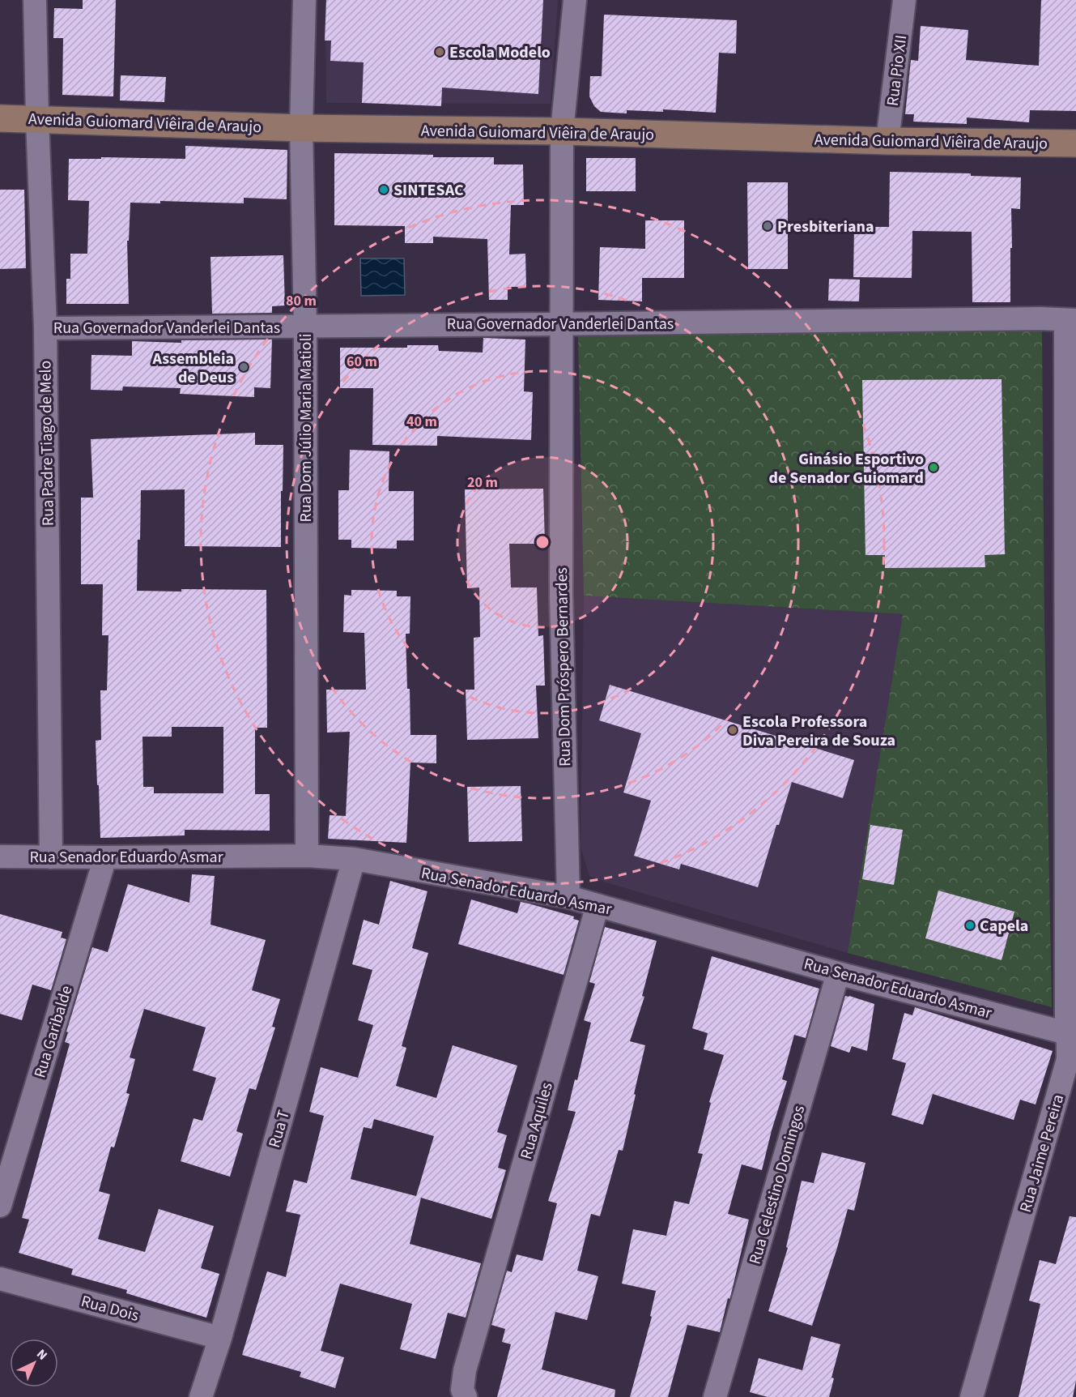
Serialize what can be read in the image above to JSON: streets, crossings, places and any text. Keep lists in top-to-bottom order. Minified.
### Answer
{"streets":{"street":["Rua Pio XII","Avenida Guiomard Viêira de Araujo","Rua Governador Vanderlei Dantas","Rua Dom Júlio Maria Matioli","Rua Padre Tiago de Melo","Rua Dom Próspero Bernardes","Rua Senador Eduardo Asmar","Rua Garibalde","Rua Aquiles","Rua T","Rua Jaime Pereira","Rua Celestino Domingos","Rua Dois"]},"crossings":[["Rua Pio XII","Avenida Guiomard Viêira de Araujo"],["Avenida Guiomard Viêira de Araujo","Rua Dom Júlio Maria Matioli"],["Avenida Guiomard Viêira de Araujo","Rua Padre Tiago de Melo"],["Avenida Guiomard Viêira de Araujo","Rua Dom Próspero Bernardes"],["Rua Governador Vanderlei Dantas","Rua Dom Júlio Maria Matioli"],["Rua Governador Vanderlei Dantas","Rua Padre Tiago de Melo"],["Rua Governador Vanderlei Dantas","Rua Dom Próspero Bernardes"],["Rua Governador Vanderlei Dantas","Rua Jaime Pereira"],["Rua Dom Júlio Maria Matioli","Rua Senador Eduardo Asmar"],["Rua Padre Tiago de Melo","Rua Senador Eduardo Asmar"],["Rua Dom Próspero Bernardes","Rua Senador Eduardo Asmar"],["Rua Senador Eduardo Asmar","Rua Garibalde"],["Rua Senador Eduardo Asmar","Rua Aquiles"],["Rua Senador Eduardo Asmar","Rua T"],["Rua Senador Eduardo Asmar","Rua Jaime Pereira"],["Rua Senador Eduardo Asmar","Rua Celestino Domingos"],["Rua T","Rua Dois"]],"places":["Escola Modelo","SINTESAC","Presbiteriana","Assembleia de Deus","Ginásio Esportivo de Senador Guiomard","Escola Professora Diva Pereira de Souza","Capela"],"north":"top right","rings":["80 m","60 m","40 m","20 m"]}
